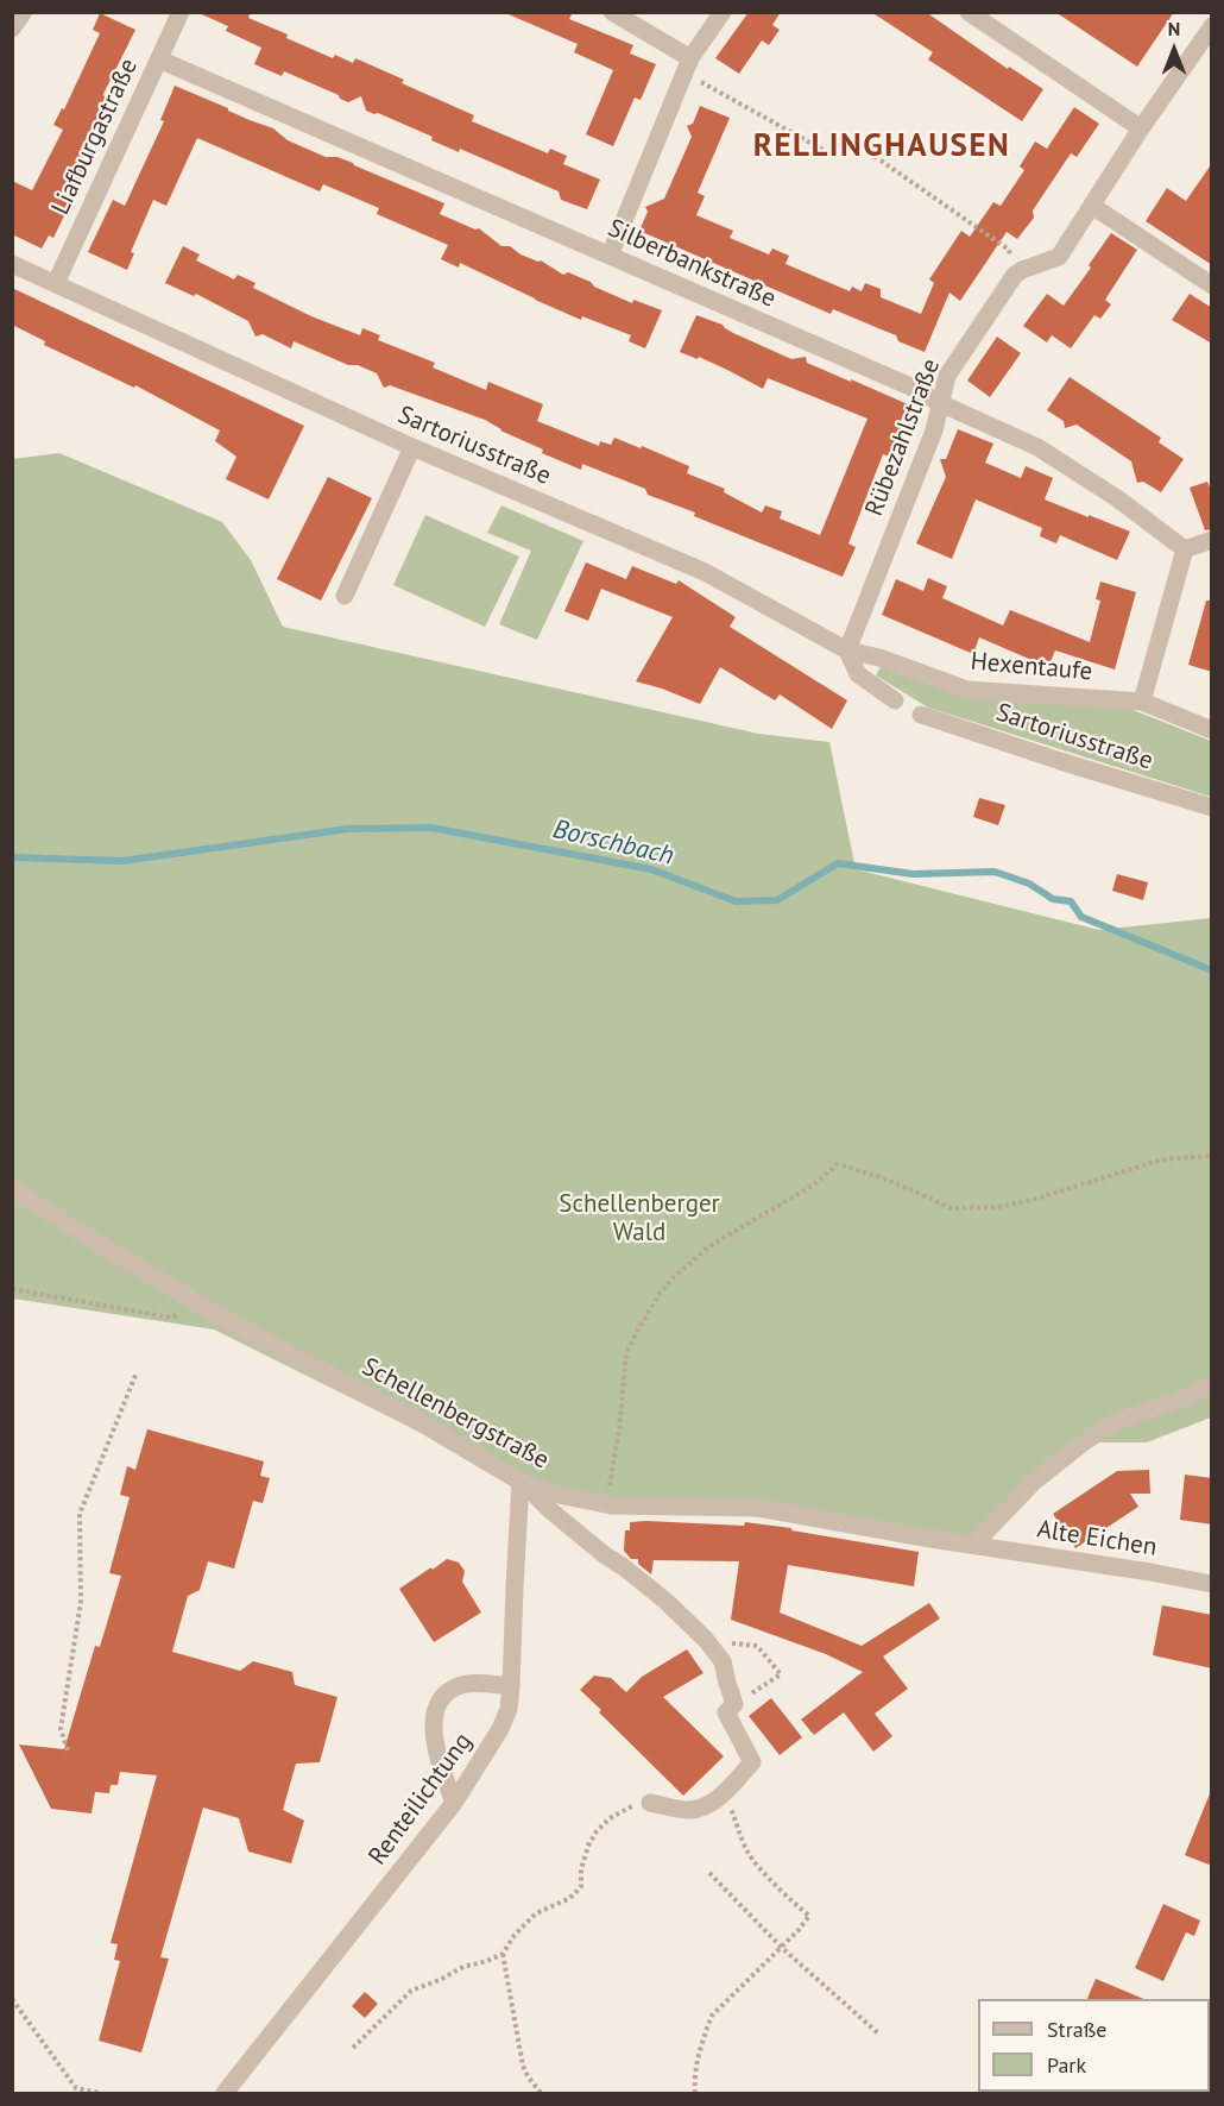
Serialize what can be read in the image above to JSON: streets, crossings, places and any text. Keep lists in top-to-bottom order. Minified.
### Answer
{"streets":{"street":["Liafburgastraße","Silberbankstraße","Rübezahlstraße","Sartoriusstraße","Hexentaufe","Schellenbergstraße","Alte Eichen","Renteilichtung"]},"crossings":[["Liafburgastraße","Silberbankstraße"],["Liafburgastraße","Sartoriusstraße"],["Silberbankstraße","Rübezahlstraße"],["Rübezahlstraße","Sartoriusstraße"],["Rübezahlstraße","Hexentaufe"],["Sartoriusstraße","Hexentaufe"],["Schellenbergstraße","Alte Eichen"],["Schellenbergstraße","Renteilichtung"]],"districts":["RELLINGHAUSEN"],"water":["Borschbach"],"parks":["Schellenberger Wald"],"legend":["Straße","Park"],"north":"top"}
